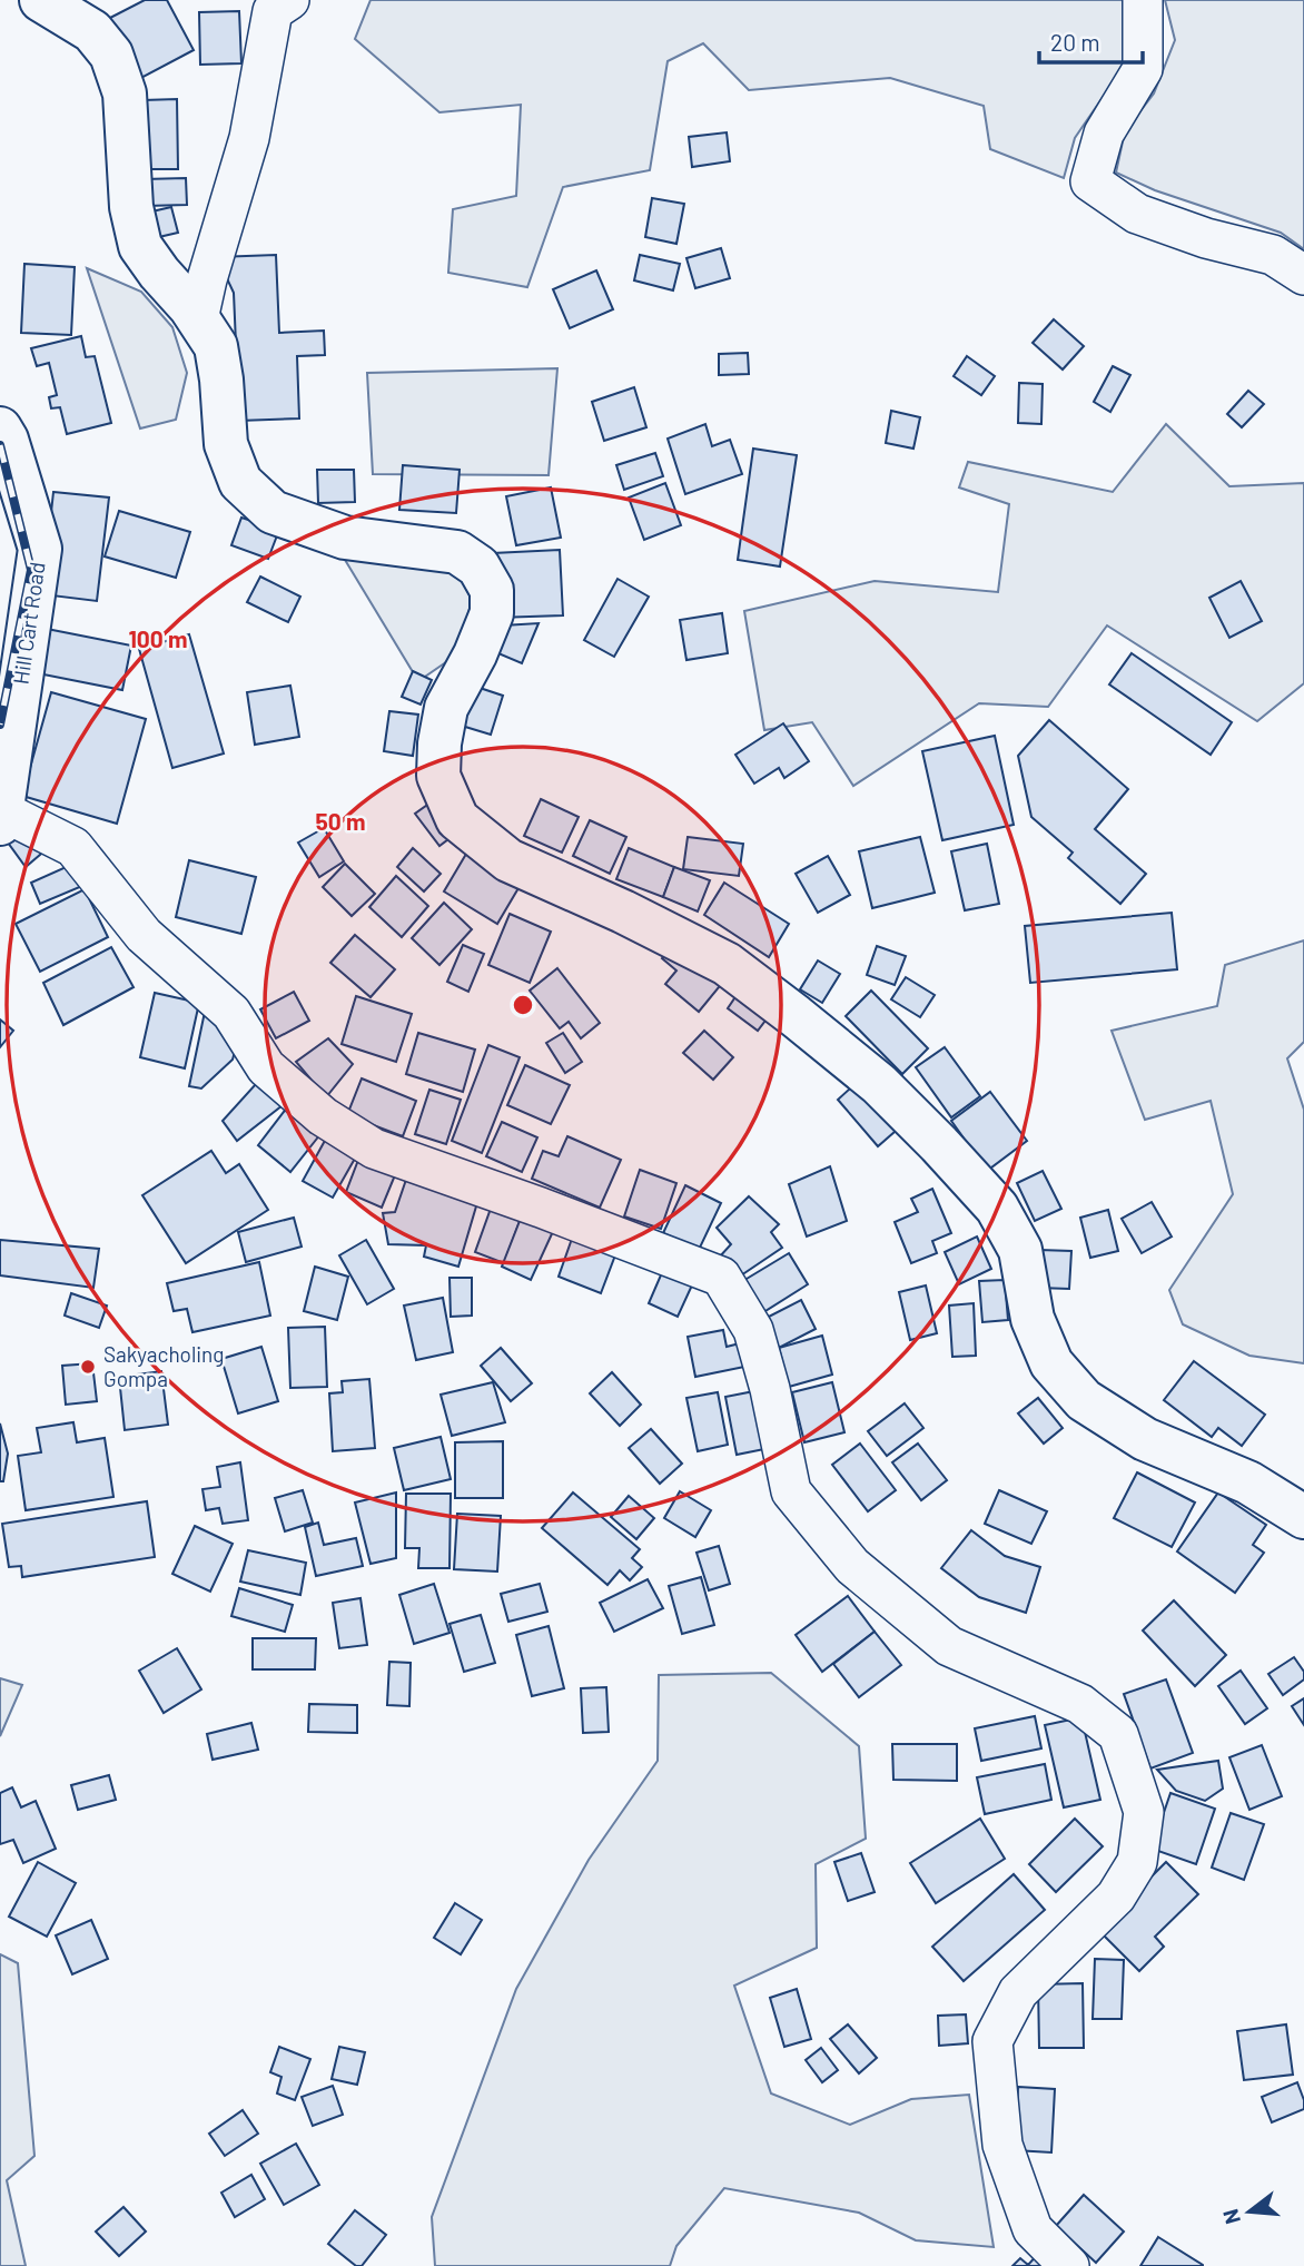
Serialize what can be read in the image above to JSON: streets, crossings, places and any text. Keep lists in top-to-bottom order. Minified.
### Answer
{"streets":{"main road":["Hill Cart Road"]},"places":["Sakyacholing Gompa"],"scale_bar":"20 m","north":"left","rings":["100 m","50 m"]}
